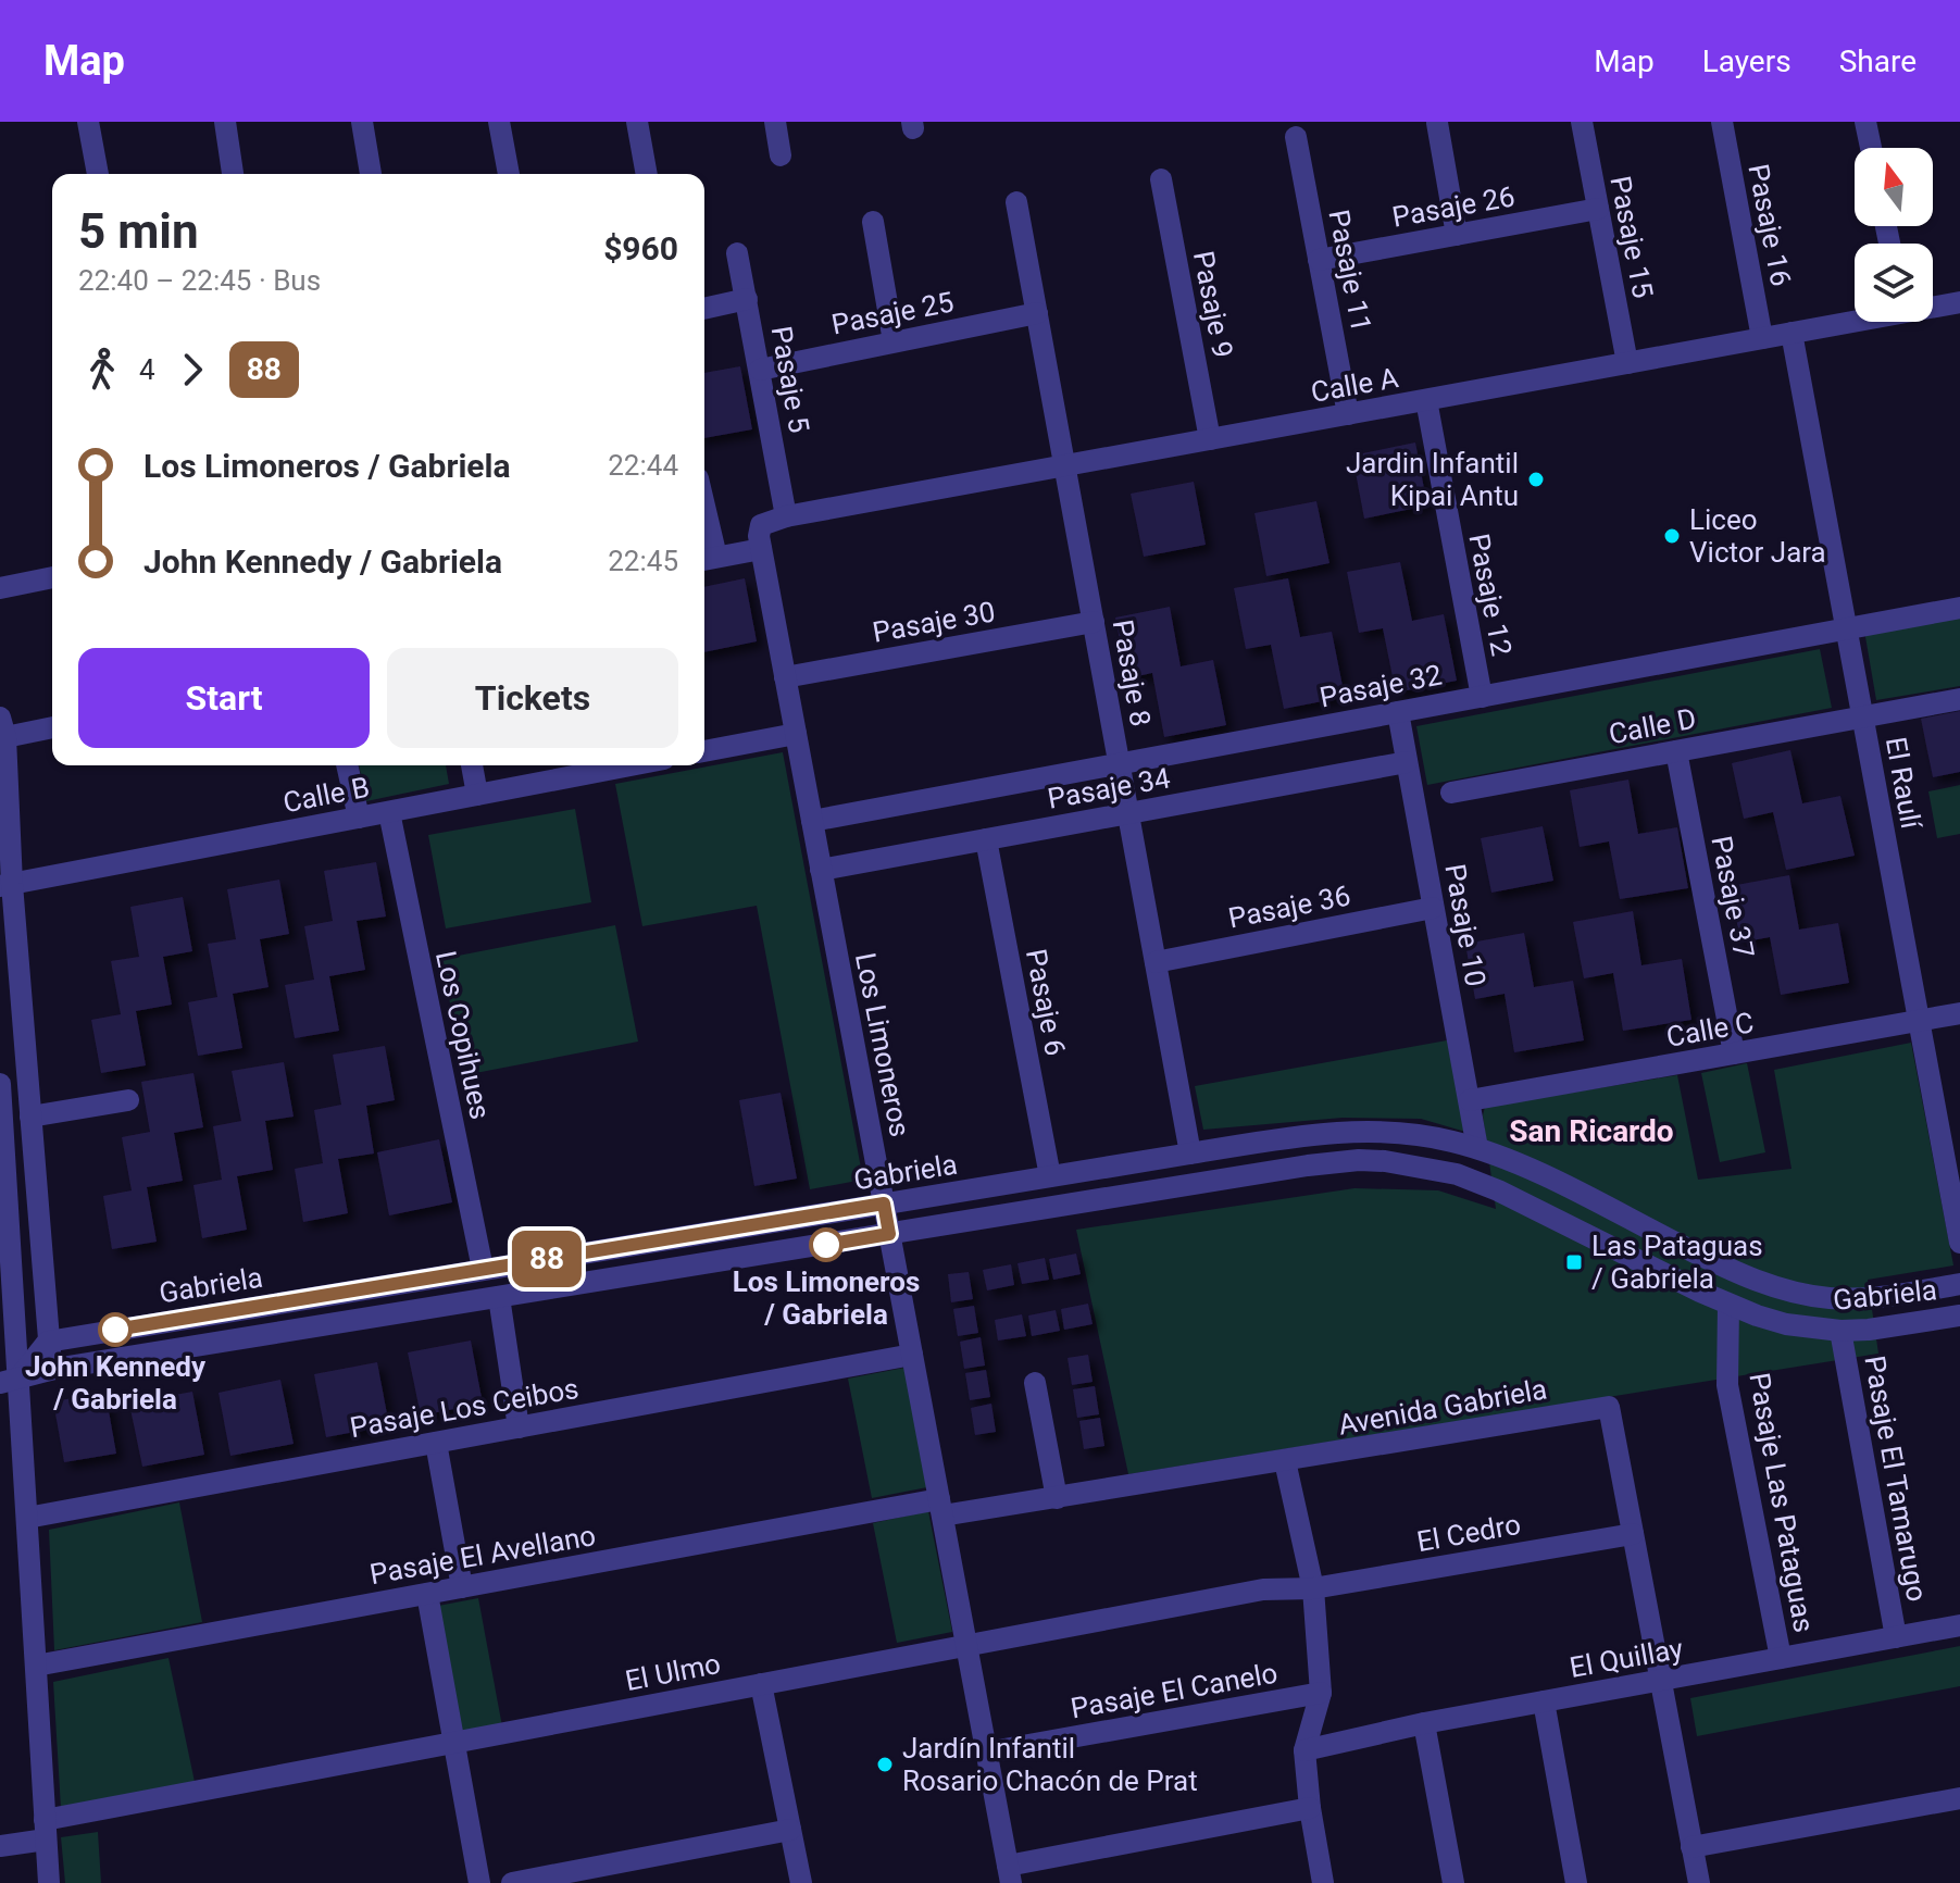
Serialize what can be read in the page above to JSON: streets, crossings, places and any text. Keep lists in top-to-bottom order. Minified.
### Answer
{"streets":{"street":["Pasaje 26","Pasaje 16","Pasaje 15","Pasaje 11","Pasaje 9","Pasaje 25","Pasaje 5","Calle A","Pasaje 12","Pasaje 30","Pasaje 8","Pasaje 32","Calle D","El Raulí","Pasaje 34","Calle B","Pasaje 37","Pasaje 36","Pasaje 10","Pasaje 6","Calle C","Los Copihues","Los Limoneros","Gabriela","Avenida Gabriela","Pasaje Los Ceibos","Pasaje El Tamarugo","Pasaje Las Pataguas","El Cedro","Pasaje El Avellano","El Quillay","El Ulmo","Pasaje El Canelo"]},"crossings":[["Pasaje 26","Pasaje 15"],["Pasaje 26","Pasaje 11"],["Pasaje 16","Calle A"],["Pasaje 15","Calle A"],["Pasaje 11","Calle A"],["Pasaje 9","Calle A"],["Pasaje 25","Pasaje 5"],["Pasaje 25","Pasaje 8"],["Pasaje 5","Calle A"],["Calle A","Pasaje 12"],["Calle A","Pasaje 8"],["Calle A","El Raulí"],["Calle A","Los Limoneros"],["Pasaje 12","Pasaje 32"],["Pasaje 30","Pasaje 8"],["Pasaje 30","Los Limoneros"],["Pasaje 8","Pasaje 32"],["Pasaje 8","Pasaje 34"],["Pasaje 8","Pasaje 36"],["Pasaje 8","Gabriela"],["Pasaje 32","El Raulí"],["Pasaje 32","Pasaje 10"],["Pasaje 32","Los Limoneros"],["Calle D","El Raulí"],["Calle D","Pasaje 37"],["El Raulí","Calle C"],["Pasaje 34","Pasaje 10"],["Pasaje 34","Pasaje 6"],["Pasaje 34","Los Limoneros"],["Calle B","Los Copihues"],["Pasaje 37","Calle C"],["Pasaje 36","Pasaje 10"],["Pasaje 10","Calle C"],["Pasaje 10","Gabriela"],["Pasaje 6","Gabriela"],["Los Copihues","Gabriela"],["Los Limoneros","Gabriela"],["Los Limoneros","Pasaje Los Ceibos"],["Los Limoneros","Pasaje El Avellano"],["Los Limoneros","El Ulmo"],["Los Limoneros","Pasaje El Canelo"],["Gabriela","Pasaje El Tamarugo"],["Gabriela","Pasaje Las Pataguas"],["Avenida Gabriela","El Cedro"],["Avenida Gabriela","Pasaje El Avellano"],["Pasaje El Tamarugo","El Quillay"],["Pasaje Las Pataguas","El Quillay"],["El Cedro","El Ulmo"]],"districts":["San Ricardo"],"places":{"other":["Jardin Infantil Kipai Antu","Liceo Victor Jara","Los Limoneros / Gabriela","John Kennedy / Gabriela","Jardín Infantil Rosario Chacón de Prat"],"transit":["Las Pataguas / Gabriela"]},"lines":["bus line 88"],"north":"top","page":{"header":"Map","nav":["Map","Layers","Share"],"on_map":"88","heading":["5 min","22:40 – 22:45 · Bus","$960"],"legs":["4","88"],"list":[{"name":"Los Limoneros / Gabriela","value":"22:44"},{"name":"John Kennedy / Gabriela","value":"22:45"}],"buttons":["Start","Tickets"]}}
